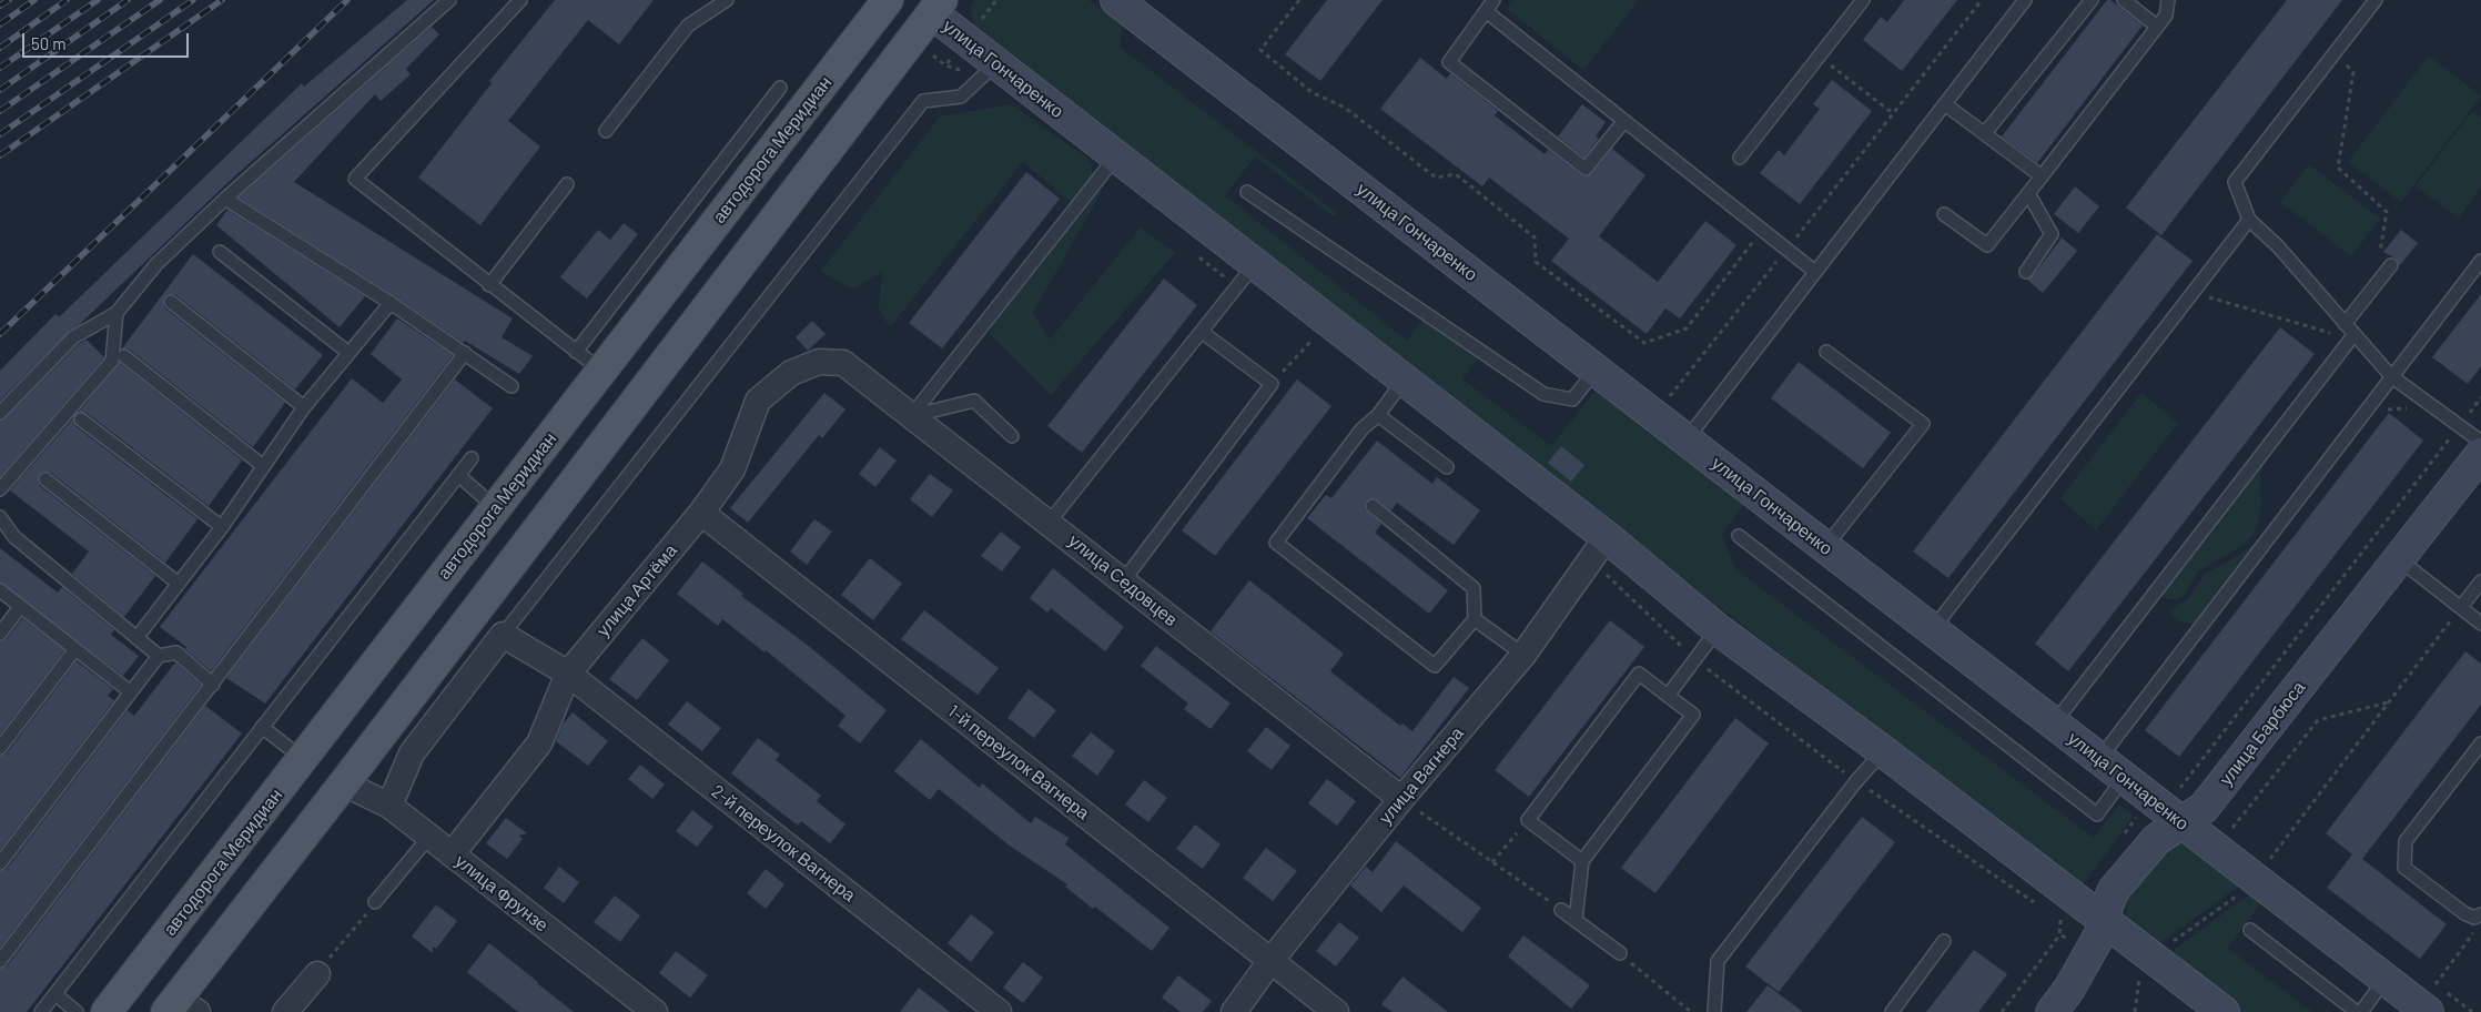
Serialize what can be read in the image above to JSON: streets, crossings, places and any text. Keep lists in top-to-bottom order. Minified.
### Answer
{"streets":{"main road":["автодорога Меридиан"],"street":["улица Гончаренко","улица Седовцев","улица Артёма","улица Барбюса","1-й переулок Вагнера","улица Вагнера","2-й переулок Вагнера","улица Фрунзе"]},"crossings":[["улица Гончаренко","улица Барбюса"],["улица Гончаренко","улица Вагнера"],["улица Седовцев","улица Артёма"],["улица Седовцев","улица Вагнера"],["улица Артёма","1-й переулок Вагнера"],["улица Артёма","2-й переулок Вагнера"],["улица Артёма","улица Фрунзе"],["1-й переулок Вагнера","улица Вагнера"]],"scale_bar":"50 m"}
